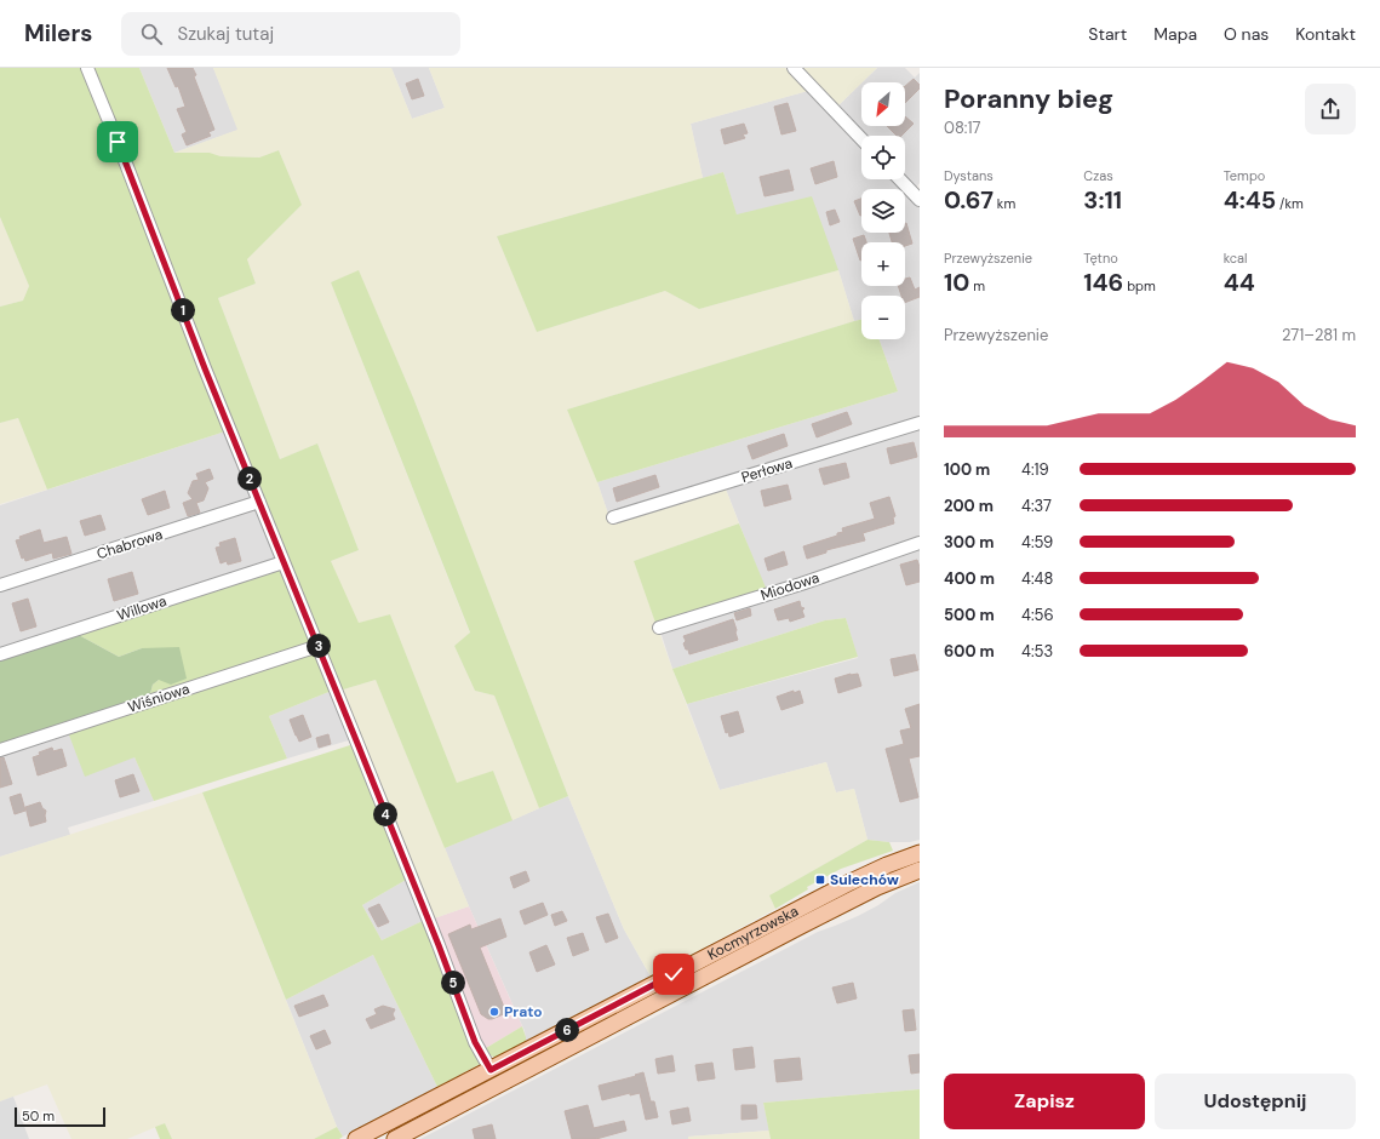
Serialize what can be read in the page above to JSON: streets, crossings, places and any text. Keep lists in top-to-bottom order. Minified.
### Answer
{"streets":{"main road":["Kocmyrzowska"],"street":["Perłowa","Chabrowa","Miodowa","Willowa","Wiśniowa"]},"places":{"transit":["Sulechów"],"other":["Prato"]},"scale_bar":"50 m","north":"bottom left","page":{"header":"Milers","search":"Szukaj tutaj","nav":["Start","Mapa","O nas","Kontakt"],"heading":["Poranny bieg","08:17"],"map_buttons":["+","−"],"stats":[["Dystans","0.67 km"],["Czas","3:11"],["Tempo","4:45 /km"],["Przewyższenie","10 m"],["Tętno","146 bpm"],["kcal","44"]],"pins":["1","2","3","4","5","6"],"chart":["Przewyższenie","271–281 m"],"list":[{"name":"100 m","note":"4:19"},{"name":"200 m","note":"4:37"},{"name":"300 m","note":"4:59"},{"name":"400 m","note":"4:48"},{"name":"500 m","note":"4:56"},{"name":"600 m","note":"4:53"}],"buttons":["Zapisz","Udostępnij"],"scale":"50 m"}}
